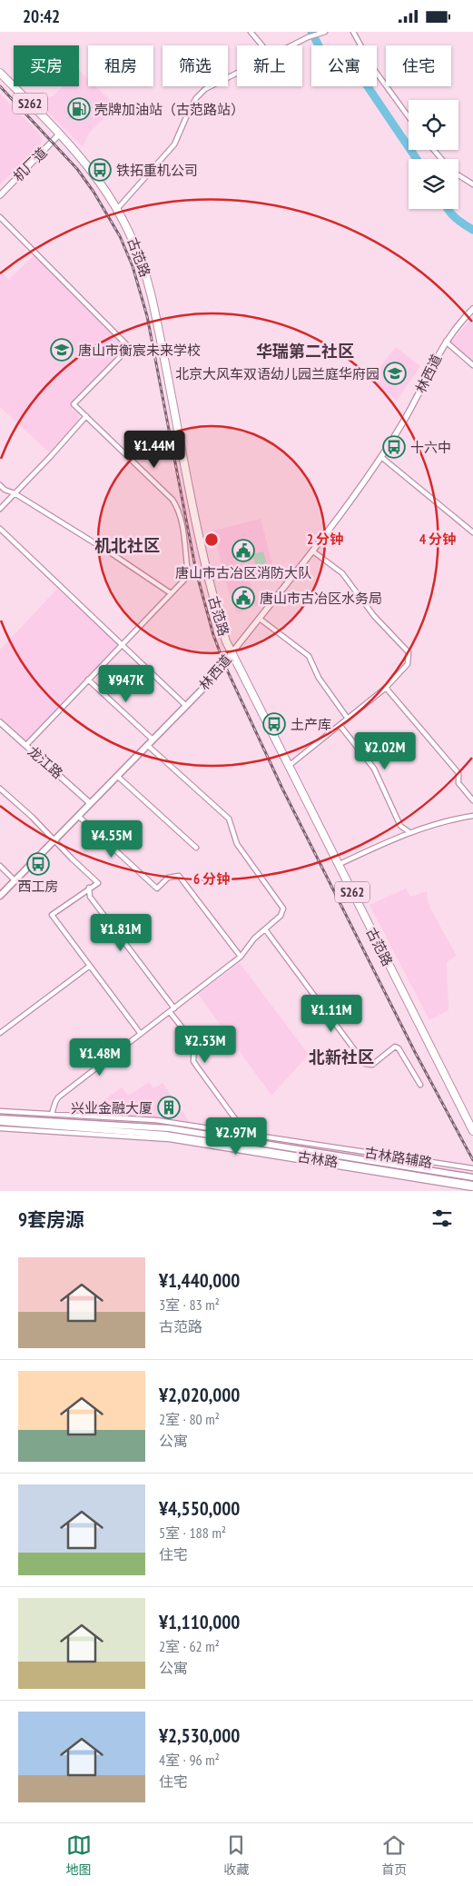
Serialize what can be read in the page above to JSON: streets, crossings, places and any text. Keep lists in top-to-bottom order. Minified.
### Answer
{"streets":{"main road":["S262","古范路","林西道","古林路"],"street":["机厂道","龙江路","古林路辅路"]},"crossings":[["机厂道","古范路"],["古范路","林西道"],["林西道","龙江路"]],"districts":["华瑞第二社区","机北社区","北新社区"],"places":{"fuel station":["壳牌加油站（古范路站）"],"bus stop":["铁拓重机公司","十六中","土产库","西工房"],"school or university":["唐山市衡宸未来学校","北京大风车双语幼儿园兰庭华府园"],"public building":["唐山市古冶区消防大队","唐山市古冶区水务局"],"building":["兴业金融大厦"]},"page":{"status":"20:42","chip":["买房","租房","筛选","新上","公寓","住宅"],"price":["¥1.44M","¥947K","¥2.02M","¥4.55M","¥1.81M","¥1.11M","¥2.53M","¥1.48M","¥2.97M"],"heading":"9套房源","list":[{"name":"¥1,440,000","note":"3室 · 83 m² · 古范路"},{"name":"¥2,020,000","note":"2室 · 80 m² · 公寓"},{"name":"¥4,550,000","note":"5室 · 188 m² · 住宅"},{"name":"¥1,110,000","note":"2室 · 62 m² · 公寓"},{"name":"¥2,530,000","note":"4室 · 96 m² · 住宅"}],"tabs":["地图","收藏","首页"]},"rings":["2 分钟","4 分钟","6 分钟"]}
